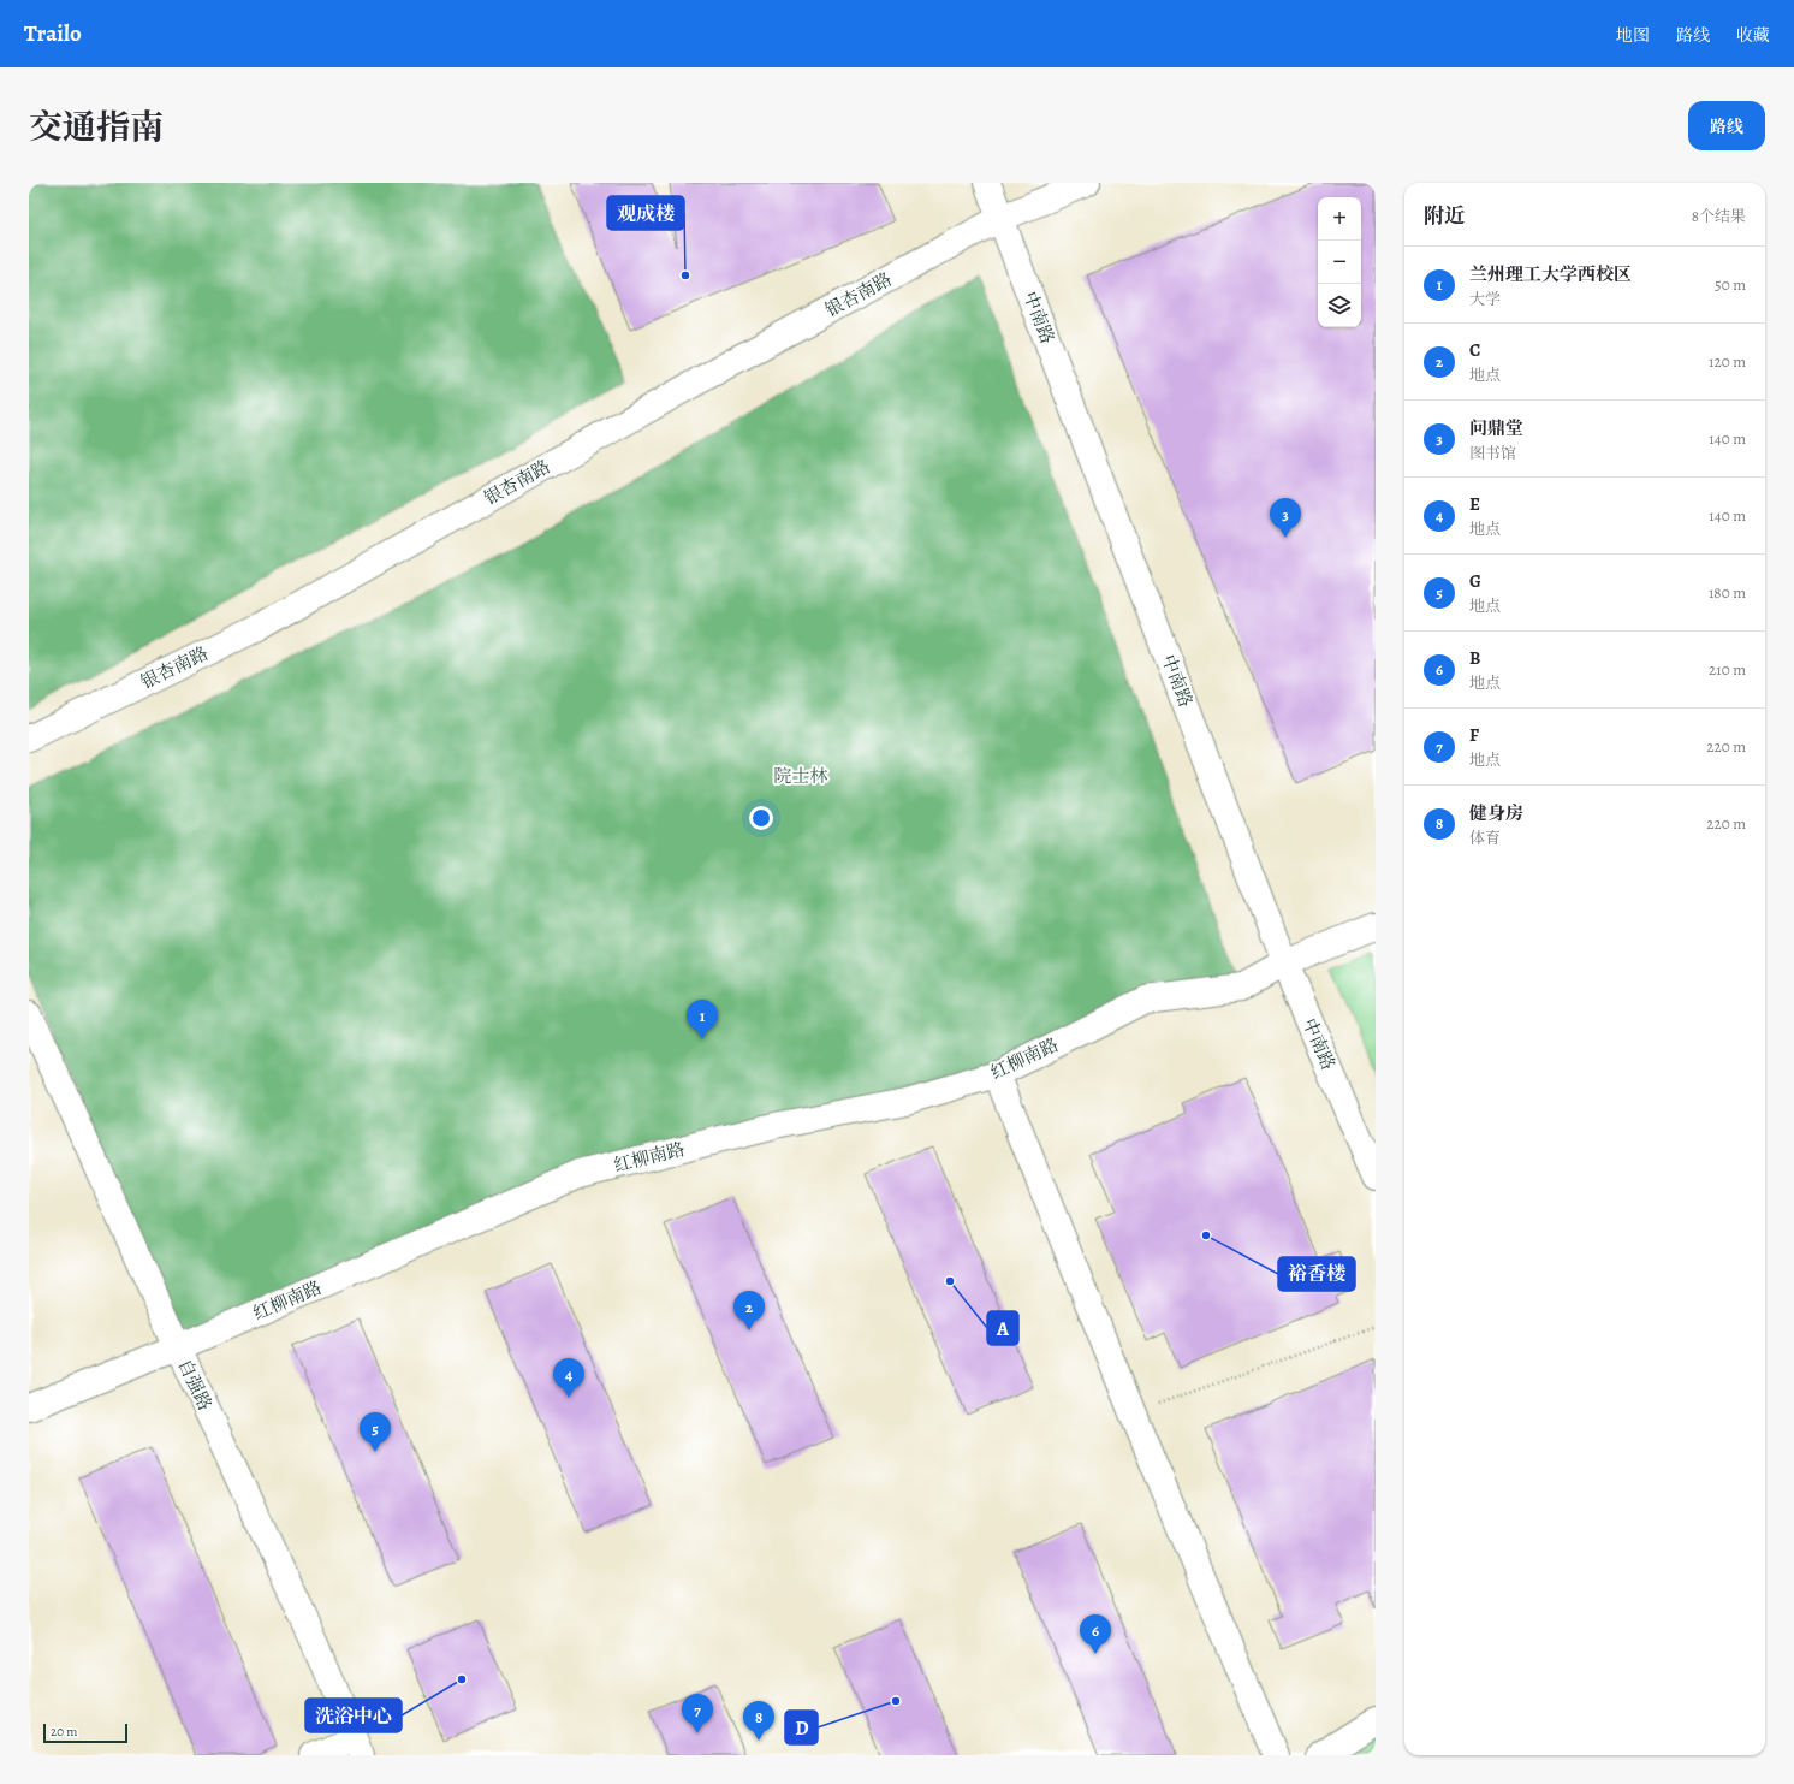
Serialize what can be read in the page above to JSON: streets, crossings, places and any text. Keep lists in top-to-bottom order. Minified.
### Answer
{"streets":{"lane":["银杏南路","中南路","红柳南路","自强路"]},"crossings":[["银杏南路","中南路"],["中南路","红柳南路"],["红柳南路","自强路"]],"parks":["院士林"],"places":["观成楼","裕香楼","A","洗浴中心","D"],"scale_bar":"20 m","page":{"header":"Trailo","nav":["地图","路线","收藏"],"title":"交通指南","buttons":"路线","heading":["附近","8个结果"],"map_buttons":["+","−"],"list":[{"mark":"1","name":"兰州理工大学西校区","note":"大学","value":"50 m"},{"mark":"2","name":"C","note":"地点","value":"120 m"},{"mark":"3","name":"问鼎堂","note":"图书馆","value":"140 m"},{"mark":"4","name":"E","note":"地点","value":"140 m"},{"mark":"5","name":"G","note":"地点","value":"180 m"},{"mark":"6","name":"B","note":"地点","value":"210 m"},{"mark":"7","name":"F","note":"地点","value":"220 m"},{"mark":"8","name":"健身房","note":"体育","value":"220 m"}],"pins":["3","1","2","4","5","6","7","8"],"scale":"20 m"}}
